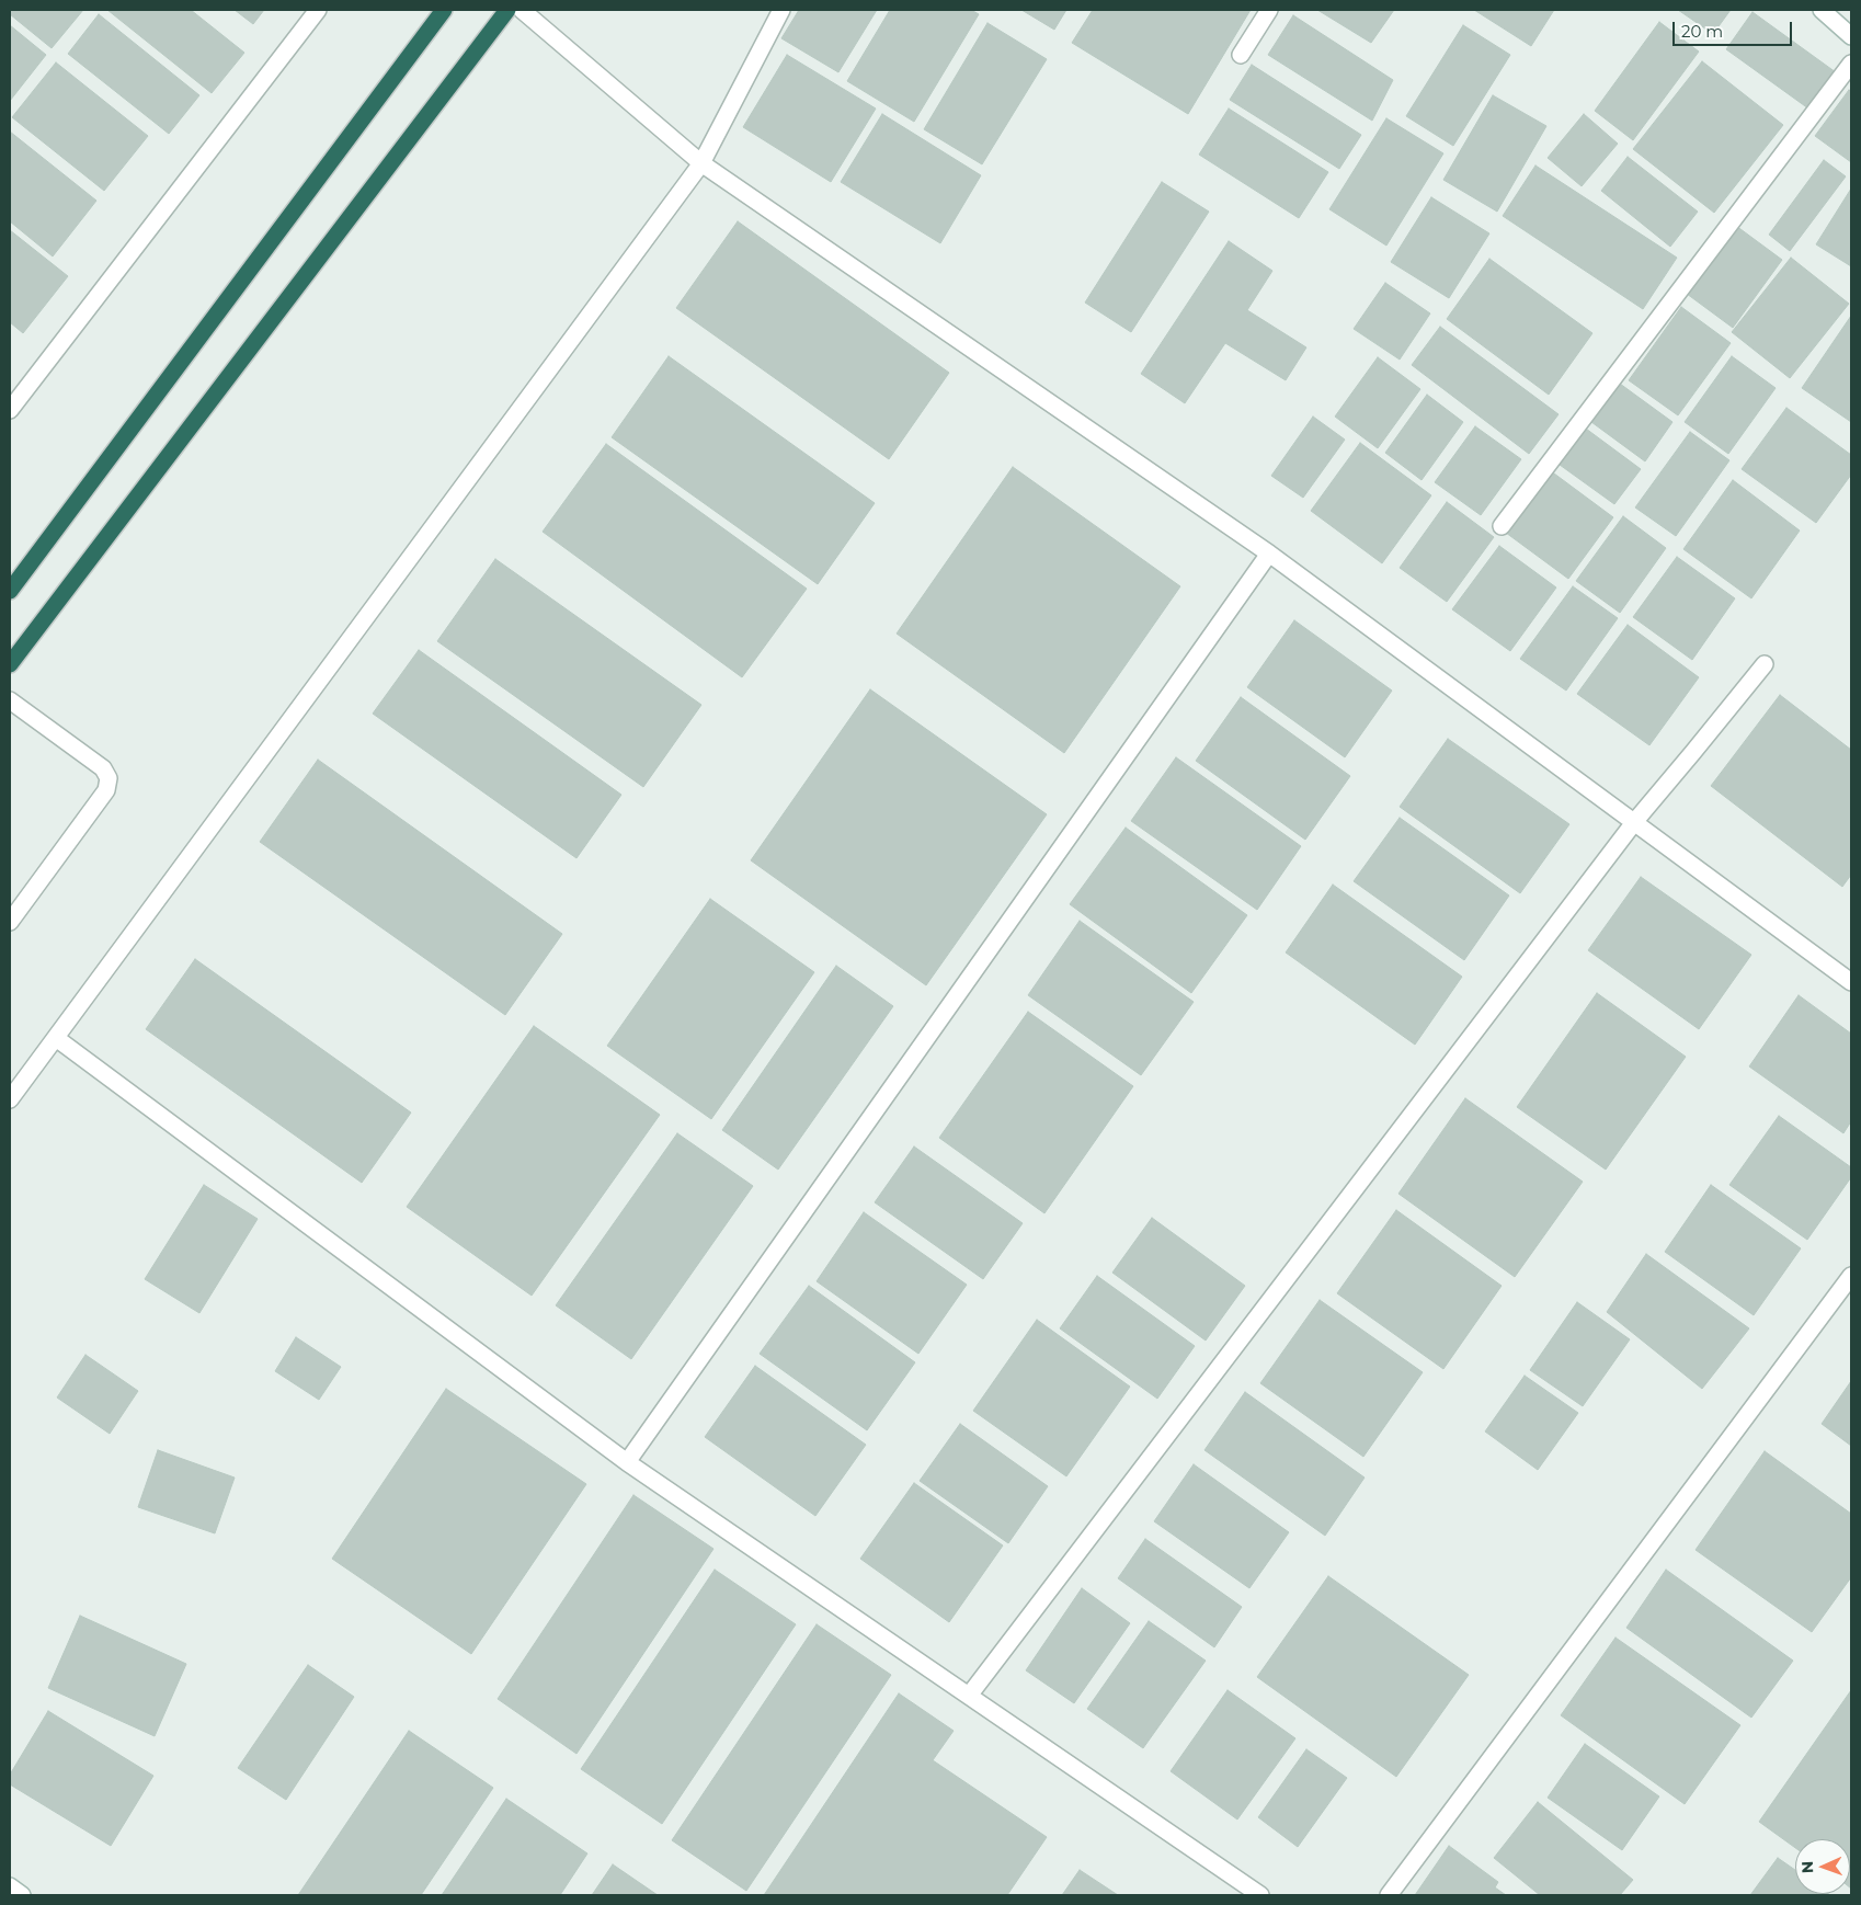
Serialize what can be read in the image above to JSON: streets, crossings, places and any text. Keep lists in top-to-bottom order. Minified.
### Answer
{"scale_bar":"20 m","north":"left"}
